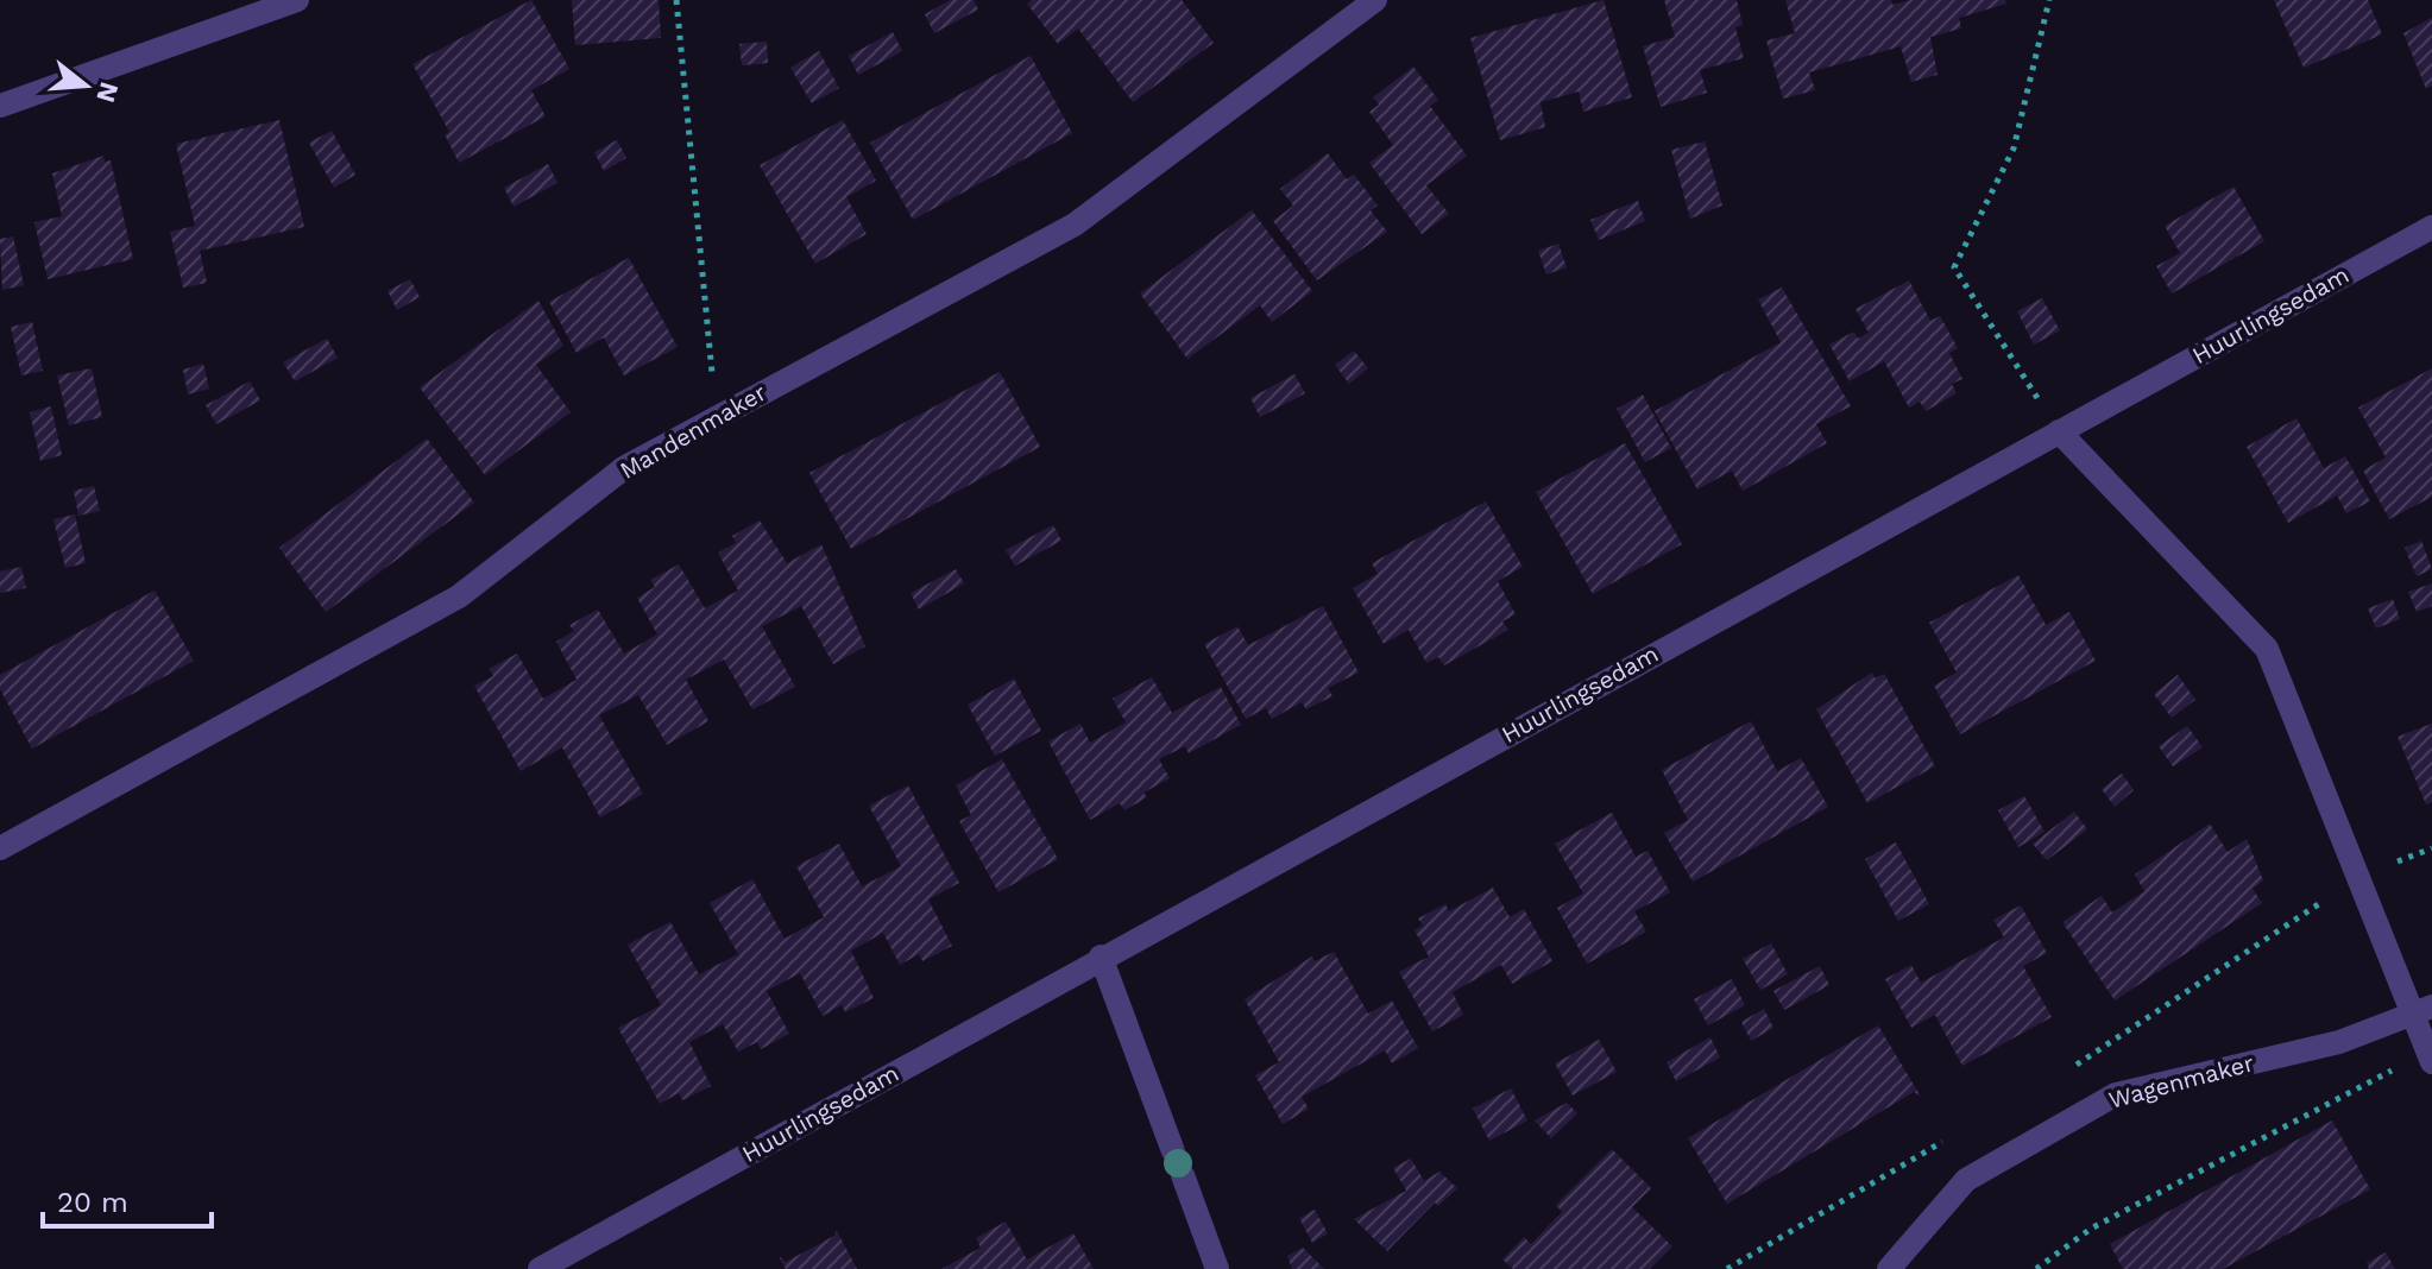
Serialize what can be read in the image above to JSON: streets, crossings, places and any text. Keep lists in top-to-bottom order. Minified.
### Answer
{"streets":{"street":["Huurlingsedam","Mandenmaker","Wagenmaker"]},"scale_bar":"20 m","north":"right"}
